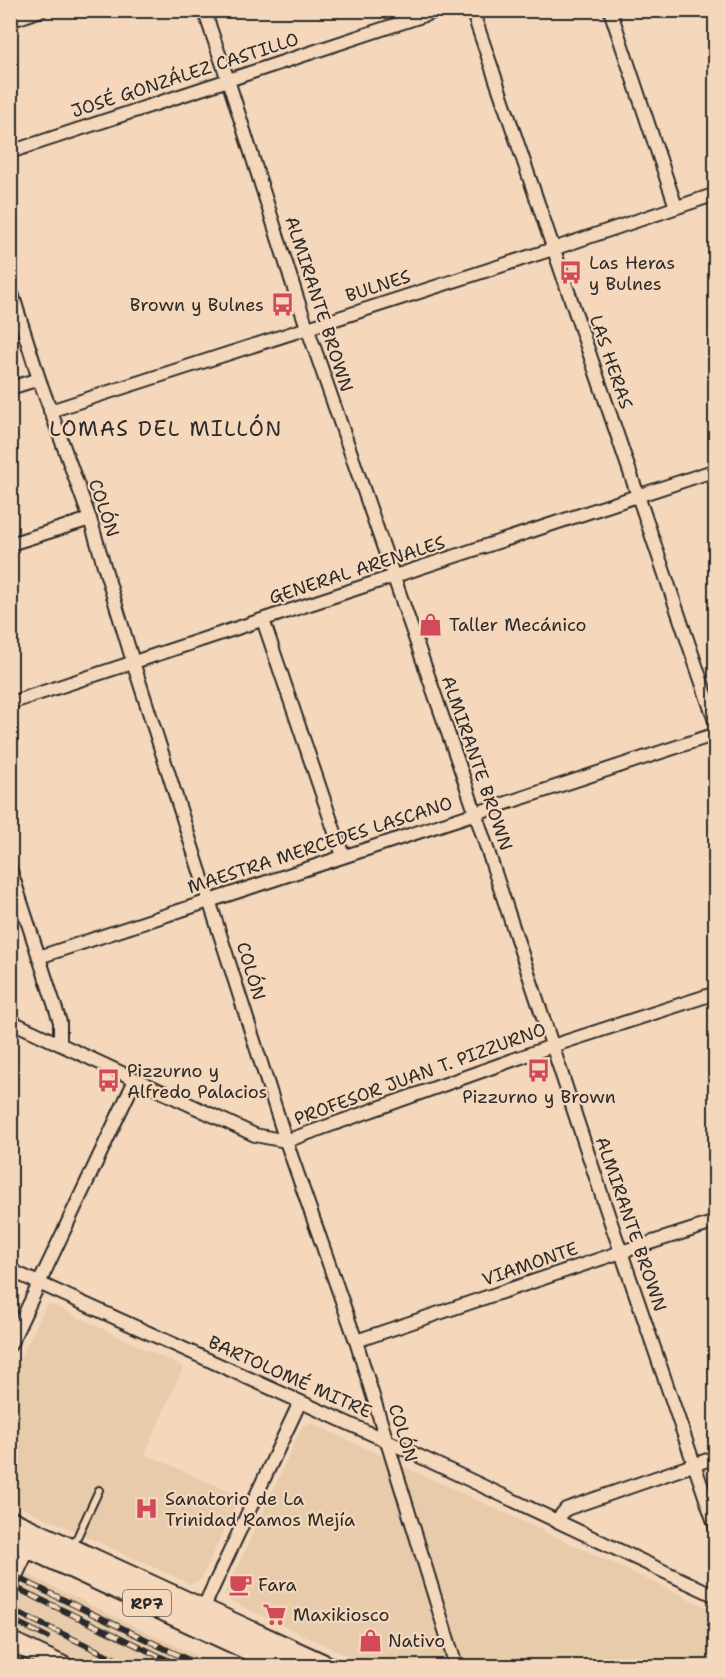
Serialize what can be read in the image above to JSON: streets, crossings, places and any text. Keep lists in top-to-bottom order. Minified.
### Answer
{"streets":{"main road":["RP7"],"street":["JOSÉ GONZÁLEZ CASTILLO","BULNES","ALMIRANTE BROWN","LAS HERAS","COLÓN","GENERAL ARENALES","MAESTRA MERCEDES LASCANO","PROFESOR JUAN T. PIZZURNO","VIAMONTE","BARTOLOMÉ MITRE"]},"crossings":[["JOSÉ GONZÁLEZ CASTILLO","ALMIRANTE BROWN"],["BULNES","ALMIRANTE BROWN"],["BULNES","LAS HERAS"],["BULNES","COLÓN"],["ALMIRANTE BROWN","GENERAL ARENALES"],["ALMIRANTE BROWN","MAESTRA MERCEDES LASCANO"],["ALMIRANTE BROWN","PROFESOR JUAN T. PIZZURNO"],["ALMIRANTE BROWN","VIAMONTE"],["LAS HERAS","GENERAL ARENALES"],["COLÓN","GENERAL ARENALES"],["COLÓN","MAESTRA MERCEDES LASCANO"],["COLÓN","PROFESOR JUAN T. PIZZURNO"],["COLÓN","VIAMONTE"],["COLÓN","BARTOLOMÉ MITRE"]],"districts":["LOMAS DEL MILLÓN"],"places":{"bus stop":["Las Heras y Bulnes","Brown y Bulnes","Pizzurno y Brown","Pizzurno y Alfredo Palacios"],"shop":["Taller Mecánico","Nativo"],"hospital":["Sanatorio de La Trinidad Ramos Mejía"],"cafe":["Fara"],"supermarket":["Maxikiosco"]}}
